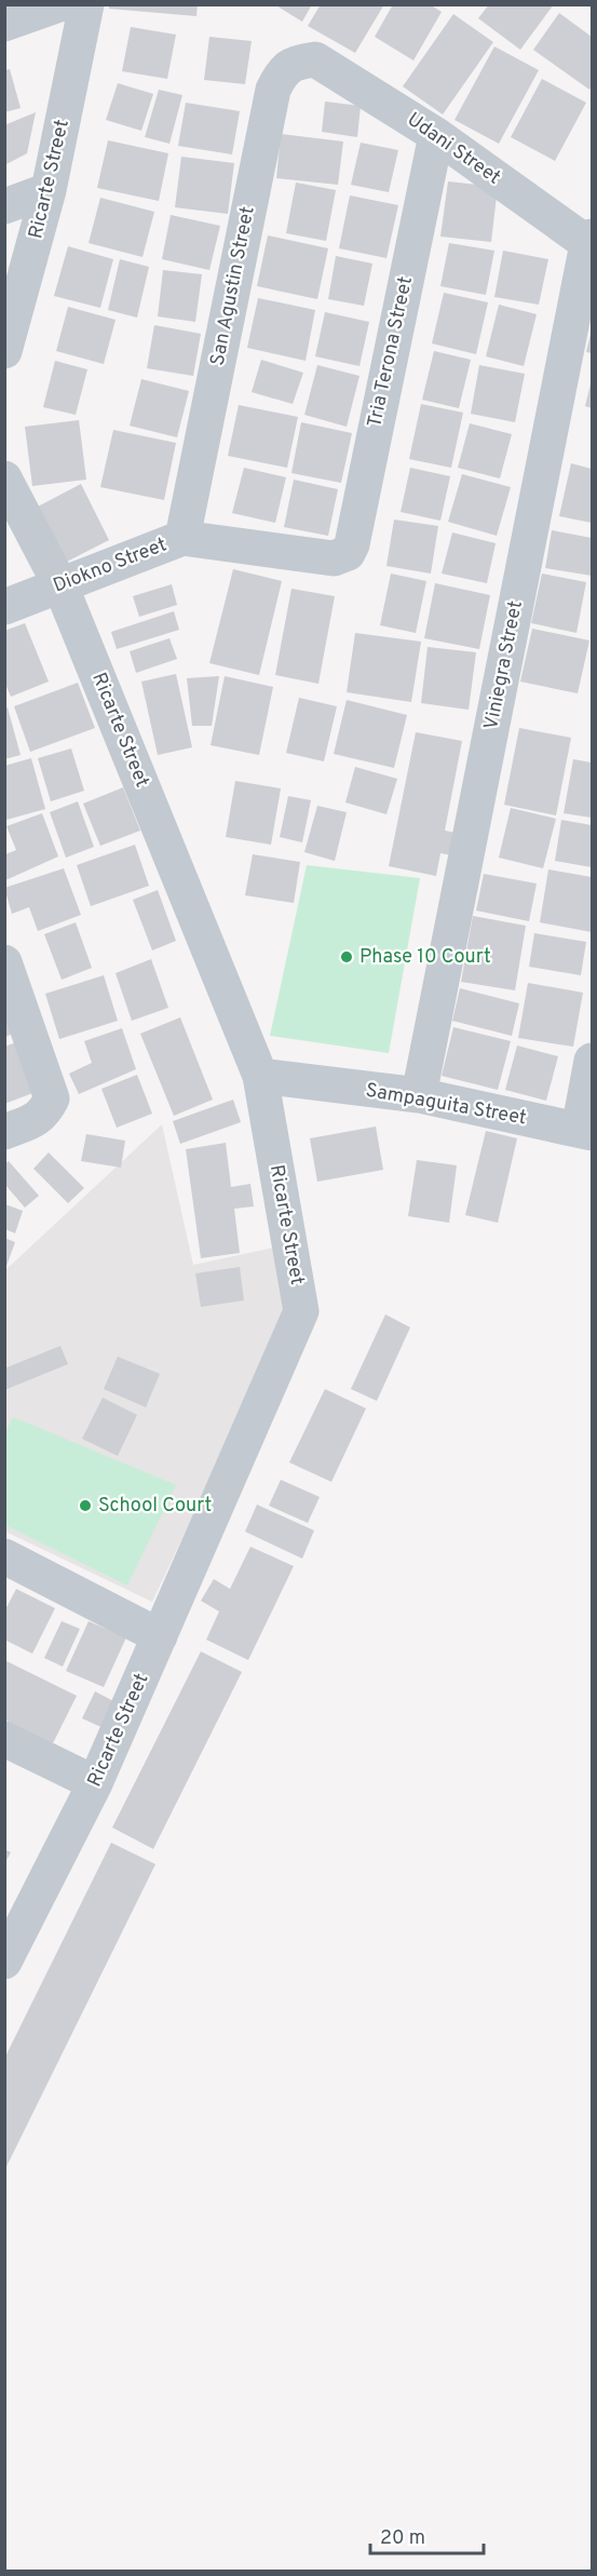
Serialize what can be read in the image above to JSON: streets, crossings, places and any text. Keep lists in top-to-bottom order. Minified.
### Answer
{"streets":{"street":["Udani Street","Ricarte Street","San Agustin Street","Tria Terona Street","Diokno Street","Viniegra Street","Sampaguita Street"]},"crossings":[["Udani Street","San Agustin Street"],["Udani Street","Tria Terona Street"],["Udani Street","Viniegra Street"],["Ricarte Street","Diokno Street"],["Ricarte Street","Sampaguita Street"],["San Agustin Street","Diokno Street"],["Tria Terona Street","Diokno Street"],["Viniegra Street","Sampaguita Street"]],"places":["Phase 10 Court","School Court"],"scale_bar":"20 m"}
